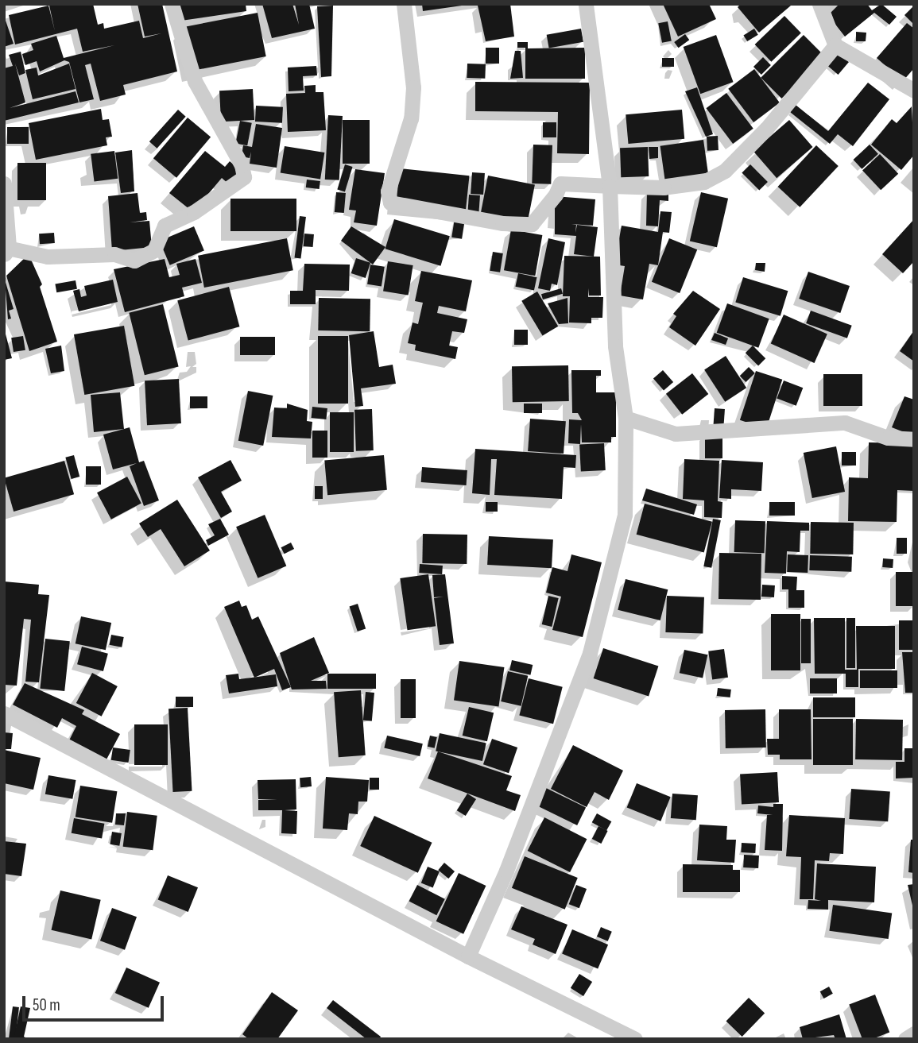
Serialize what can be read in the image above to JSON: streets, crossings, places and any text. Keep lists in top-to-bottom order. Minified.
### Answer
{"scale_bar":"50 m"}
